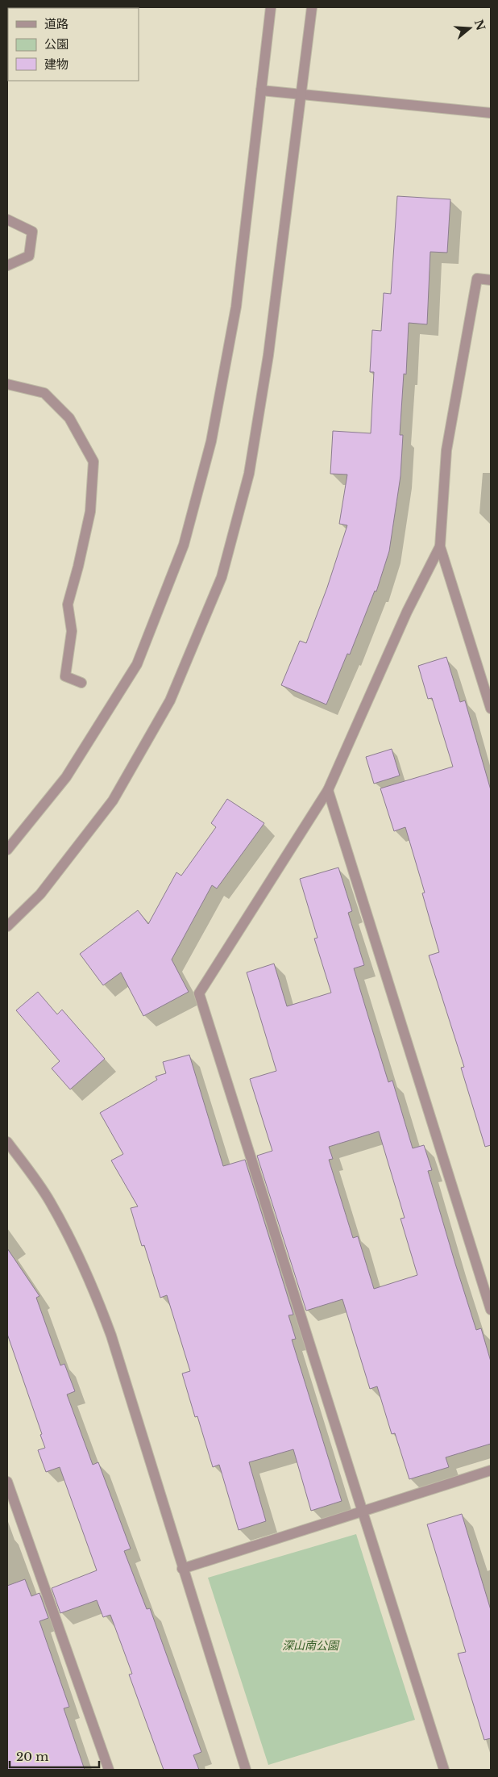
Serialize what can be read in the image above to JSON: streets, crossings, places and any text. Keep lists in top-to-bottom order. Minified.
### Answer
{"parks":["深山南公園"],"legend":["道路","公園","建物"],"scale_bar":"20 m","north":"right"}
